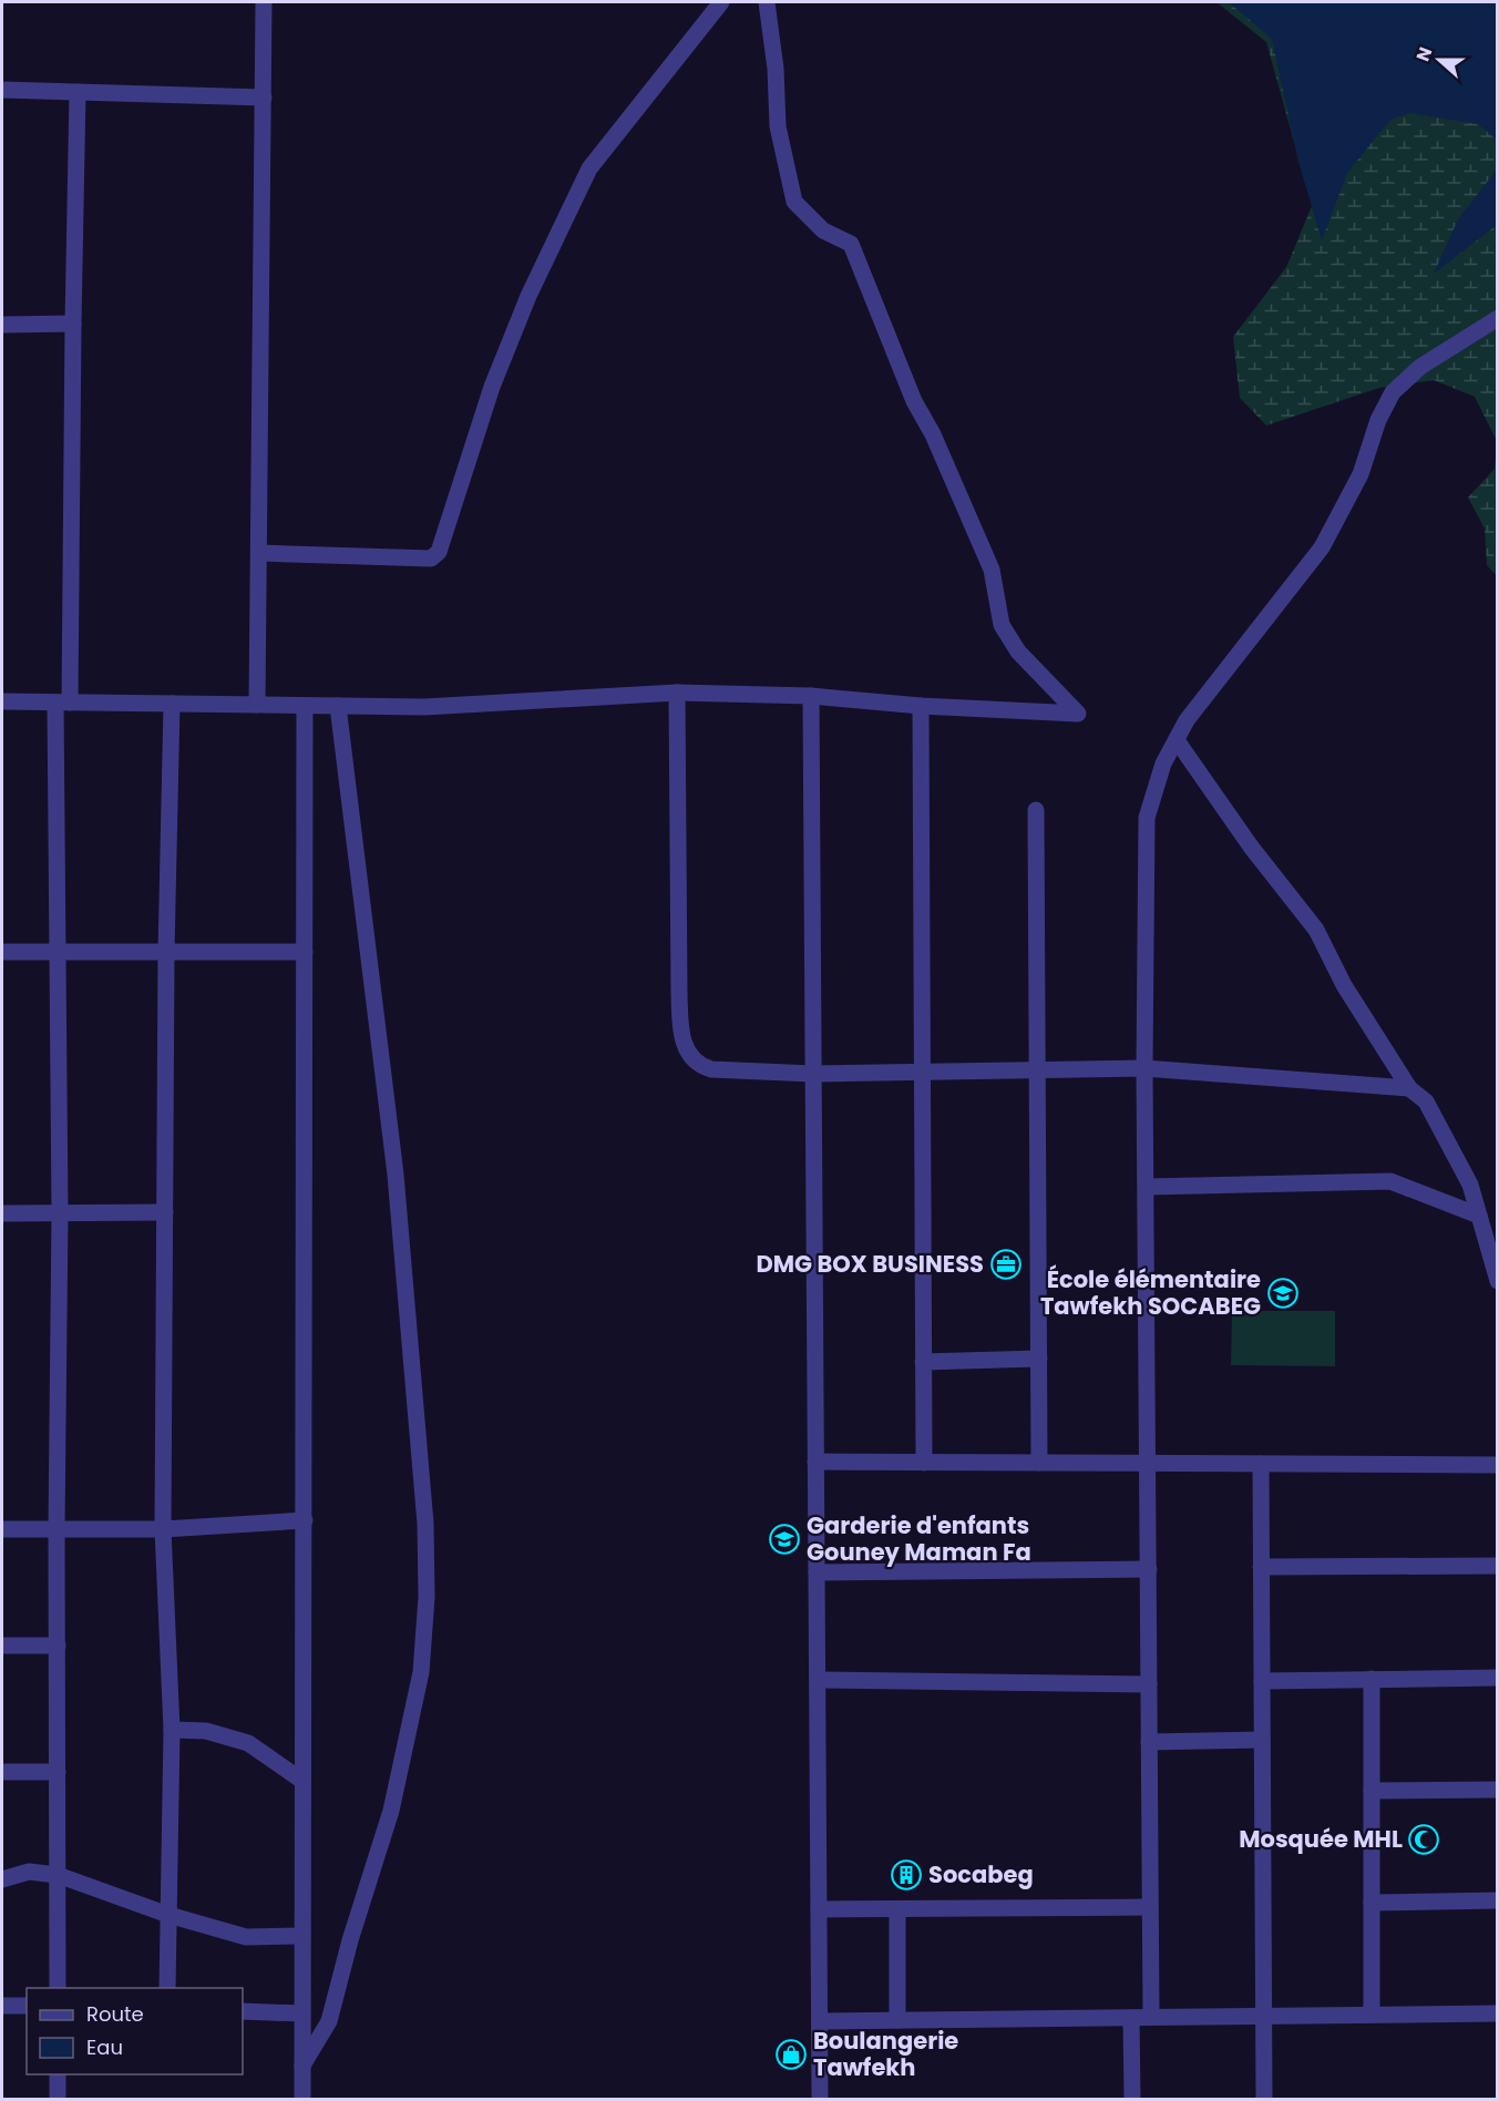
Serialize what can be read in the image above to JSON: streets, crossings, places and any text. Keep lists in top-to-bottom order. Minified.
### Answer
{"places":{"office":["DMG BOX BUSINESS"],"school or university":["École élémentaire Tawfekh SOCABEG","Garderie d'enfants Gouney Maman Fa"],"mosque":["Mosquée MHL"],"building":["Socabeg"],"shop":["Boulangerie Tawfekh"]},"legend":["Route","Eau"],"north":"left"}
